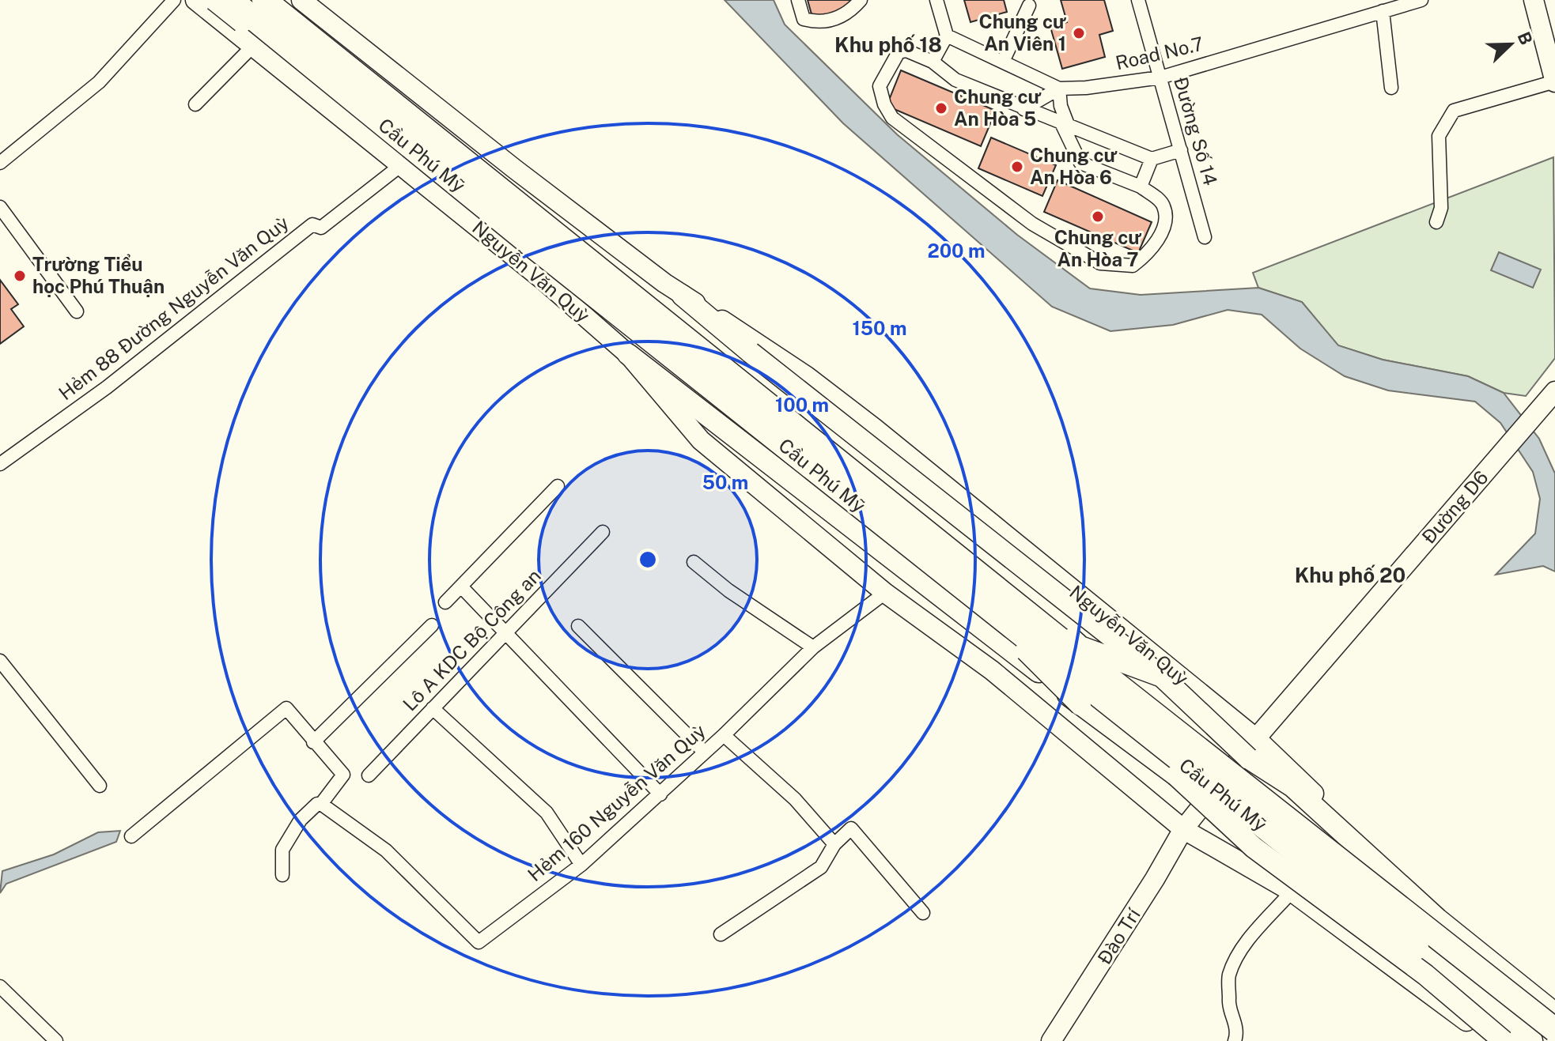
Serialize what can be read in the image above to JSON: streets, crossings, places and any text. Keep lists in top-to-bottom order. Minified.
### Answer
{"streets":{"highway":["Cầu Phú Mỹ"],"main road":["Nguyễn Văn Quỳ"],"street":["Road No.7","Đường Số 14","Hẻm 88 Đường Nguyễn Văn Quỳ","Đường D6","Lô A KDC Bộ Công an","Hẻm 160 Nguyễn Văn Quỳ","Đào Trí"]},"crossings":[["Road No.7","Đường Số 14"],["Cầu Phú Mỹ","Nguyễn Văn Quỳ"],["Nguyễn Văn Quỳ","Hẻm 88 Đường Nguyễn Văn Quỳ"],["Nguyễn Văn Quỳ","Đường D6"],["Nguyễn Văn Quỳ","Hẻm 160 Nguyễn Văn Quỳ"],["Nguyễn Văn Quỳ","Đào Trí"],["Đường D6","Đào Trí"]],"districts":["Khu phố 18","Khu phố 20"],"places":["Chung cư An Viên 1","Chung cư An Hòa 5","Chung cư An Hòa 6","Chung cư An Hòa 7","Trường Tiểu học Phú Thuận"],"north":"top right","rings":["200 m","150 m","100 m","50 m"]}
